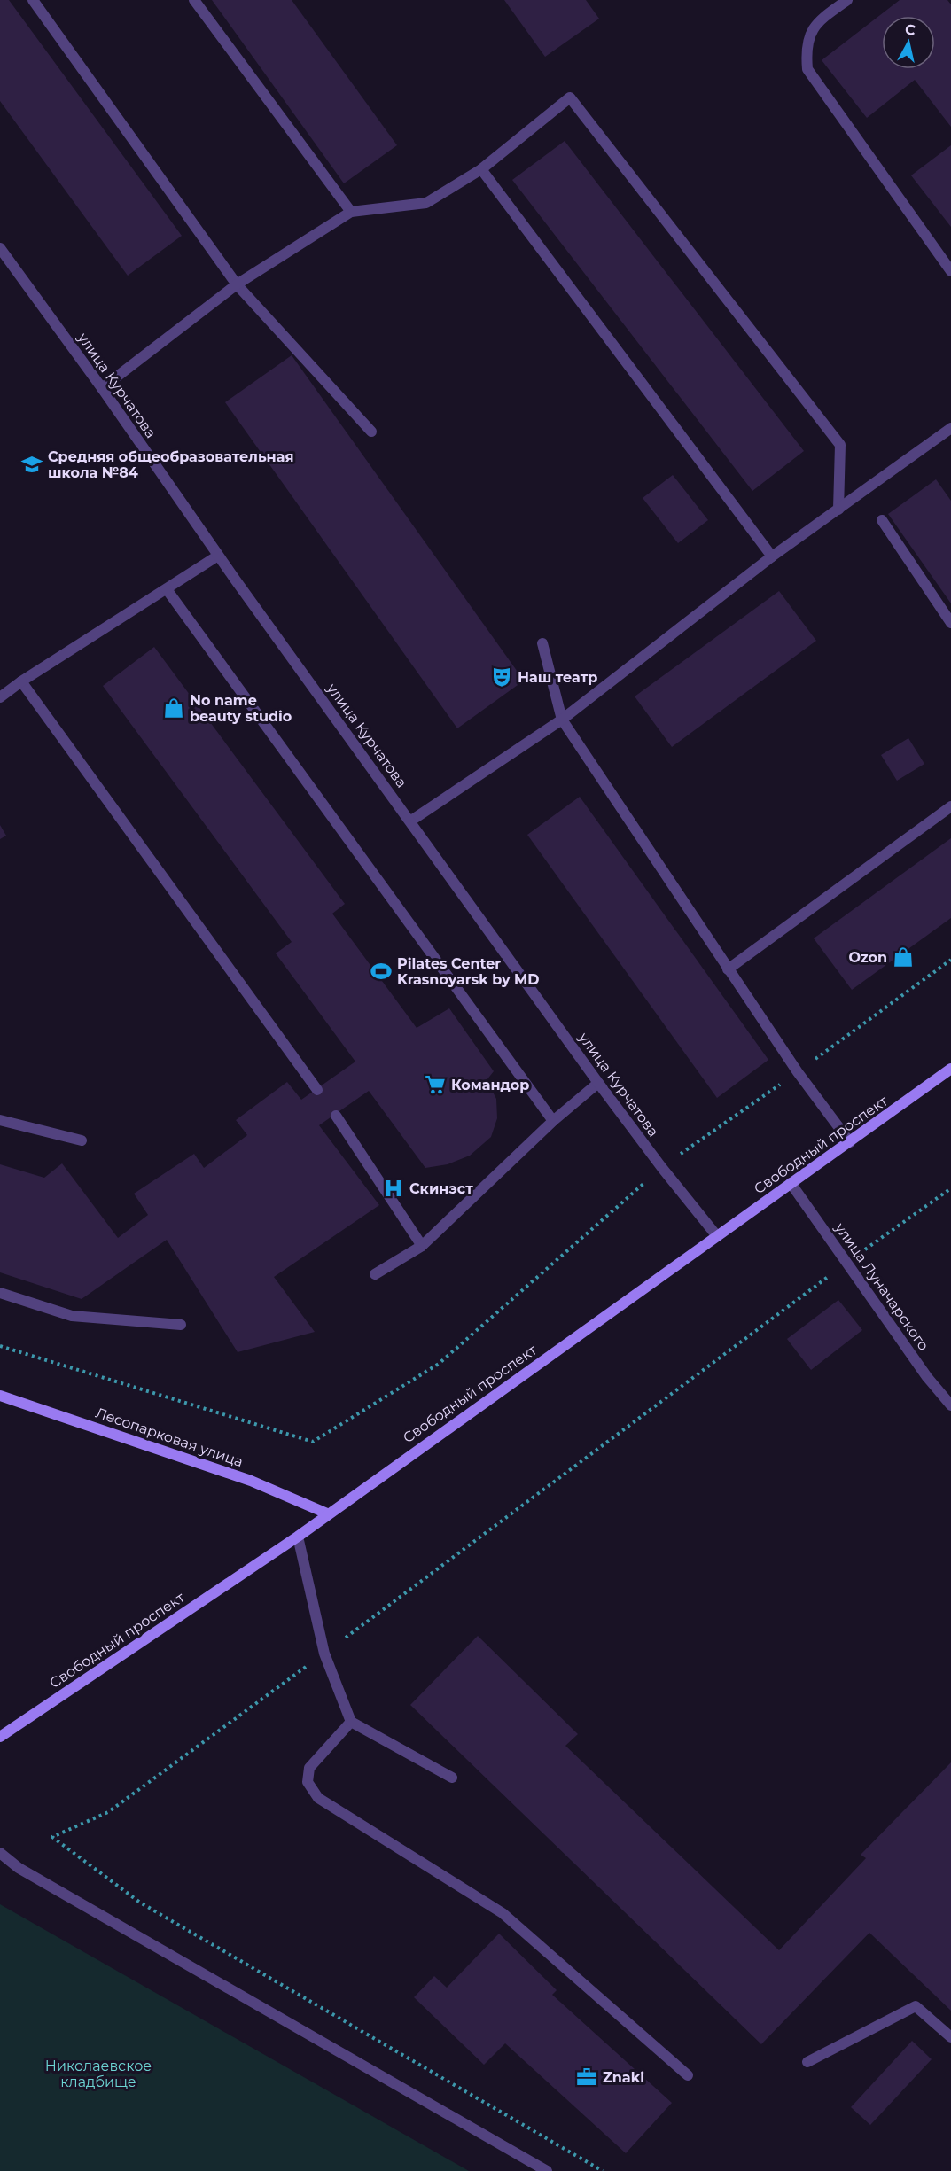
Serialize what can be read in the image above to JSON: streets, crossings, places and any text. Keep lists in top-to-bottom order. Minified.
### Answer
{"streets":{"main road":["Свободный проспект","Лесопарковая улица"],"street":["улица Курчатова","улица Луначарского"]},"crossings":[["улица Курчатова","Свободный проспект"],["Свободный проспект","улица Луначарского"],["Свободный проспект","Лесопарковая улица"]],"parks":["Николаевское кладбище"],"places":{"school or university":["Средняя общеобразовательная школа №84"],"theatre":["Наш театр"],"shop":["No name beauty studio","Ozon"],"sports":["Pilates Center Krasnoyarsk by MD"],"supermarket":["Командор"],"hospital":["Скинэст"],"office":["Znaki"]},"north":"top"}
